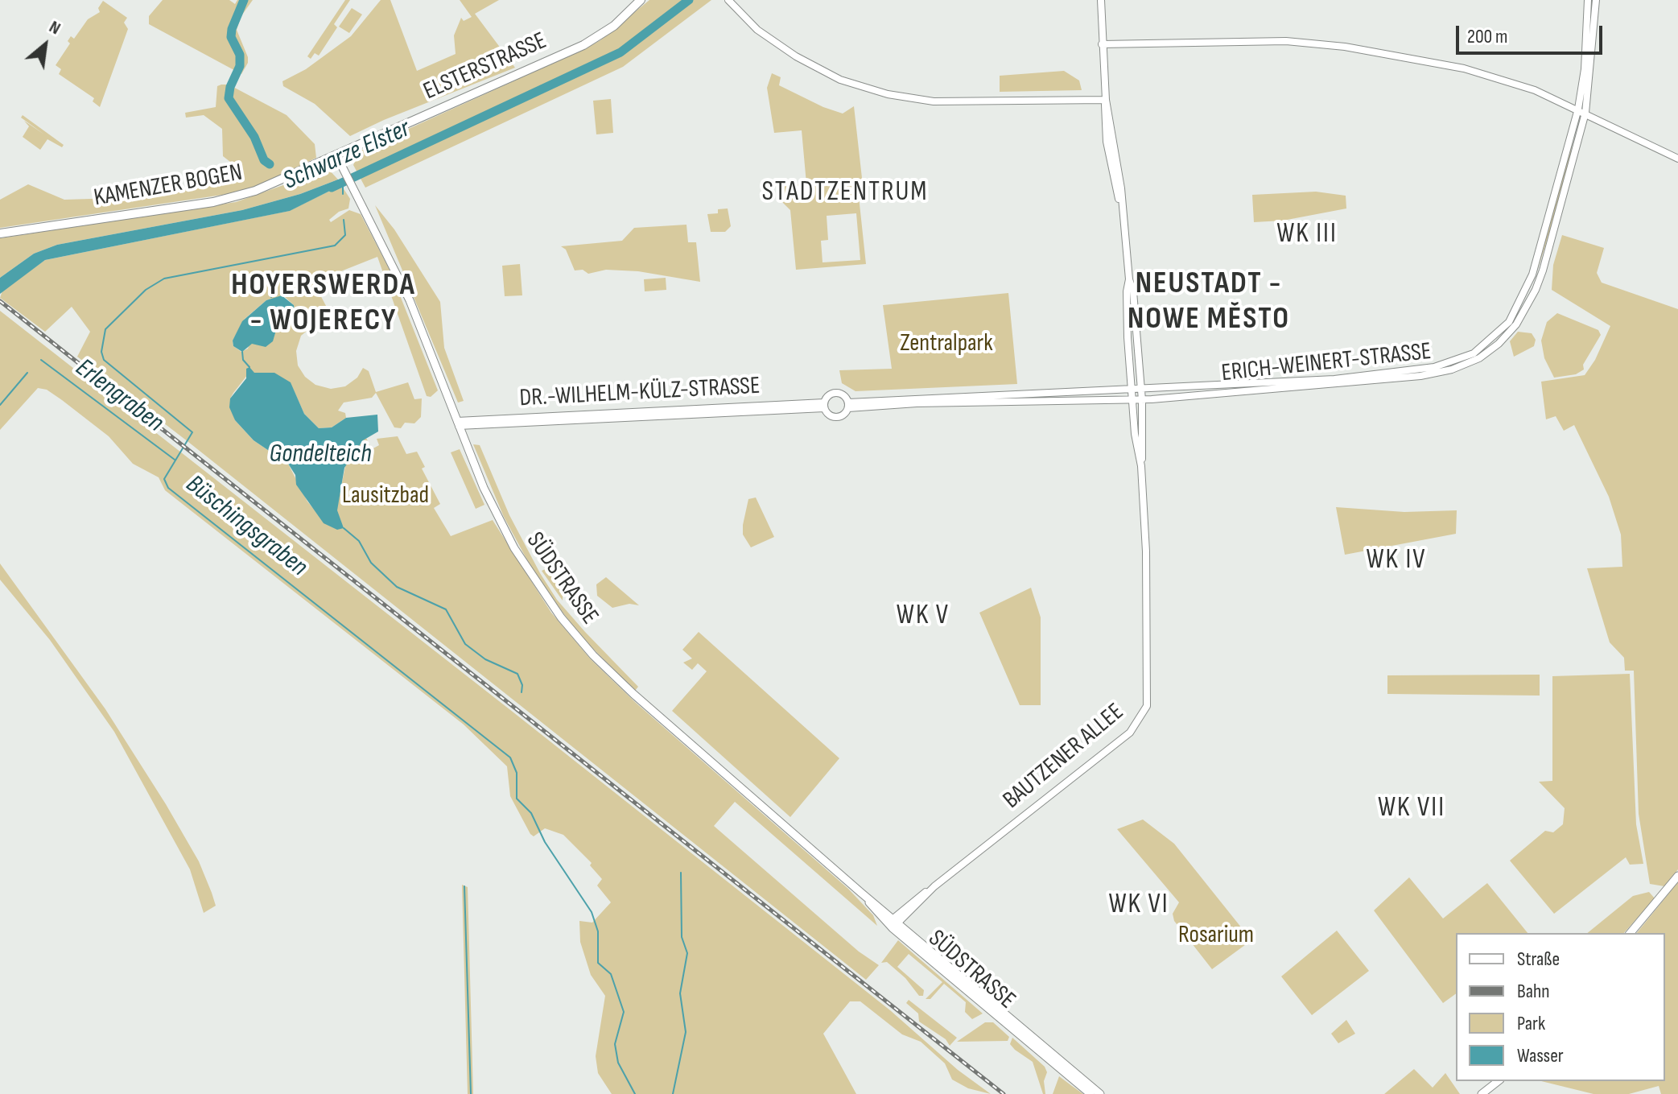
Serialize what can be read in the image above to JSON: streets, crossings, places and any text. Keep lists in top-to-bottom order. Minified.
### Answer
{"streets":{"main road":["ELSTERSTRASSE","KAMENZER BOGEN","SÜDSTRASSE"],"street":["ERICH-WEINERT-STRASSE","DR.-WILHELM-KÜLZ-STRASSE","BAUTZENER ALLEE"]},"crossings":[["ELSTERSTRASSE","KAMENZER BOGEN"],["ELSTERSTRASSE","SÜDSTRASSE"],["KAMENZER BOGEN","SÜDSTRASSE"],["ERICH-WEINERT-STRASSE","DR.-WILHELM-KÜLZ-STRASSE"],["ERICH-WEINERT-STRASSE","BAUTZENER ALLEE"],["DR.-WILHELM-KÜLZ-STRASSE","SÜDSTRASSE"],["DR.-WILHELM-KÜLZ-STRASSE","BAUTZENER ALLEE"],["SÜDSTRASSE","BAUTZENER ALLEE"]],"districts":["STADTZENTRUM","WK III","NEUSTADT - NOWE MĚSTO","HOYERSWERDA - WOJERECY","WK IV","WK V","WK VII","WK VI"],"water":["Schwarze Elster","Erlengraben","Gondelteich","Büschingsgraben"],"parks":["Zentralpark","Lausitzbad","Rosarium"],"legend":["Straße","Bahn","Park","Wasser"],"scale_bar":"200 m","north":"top right"}
